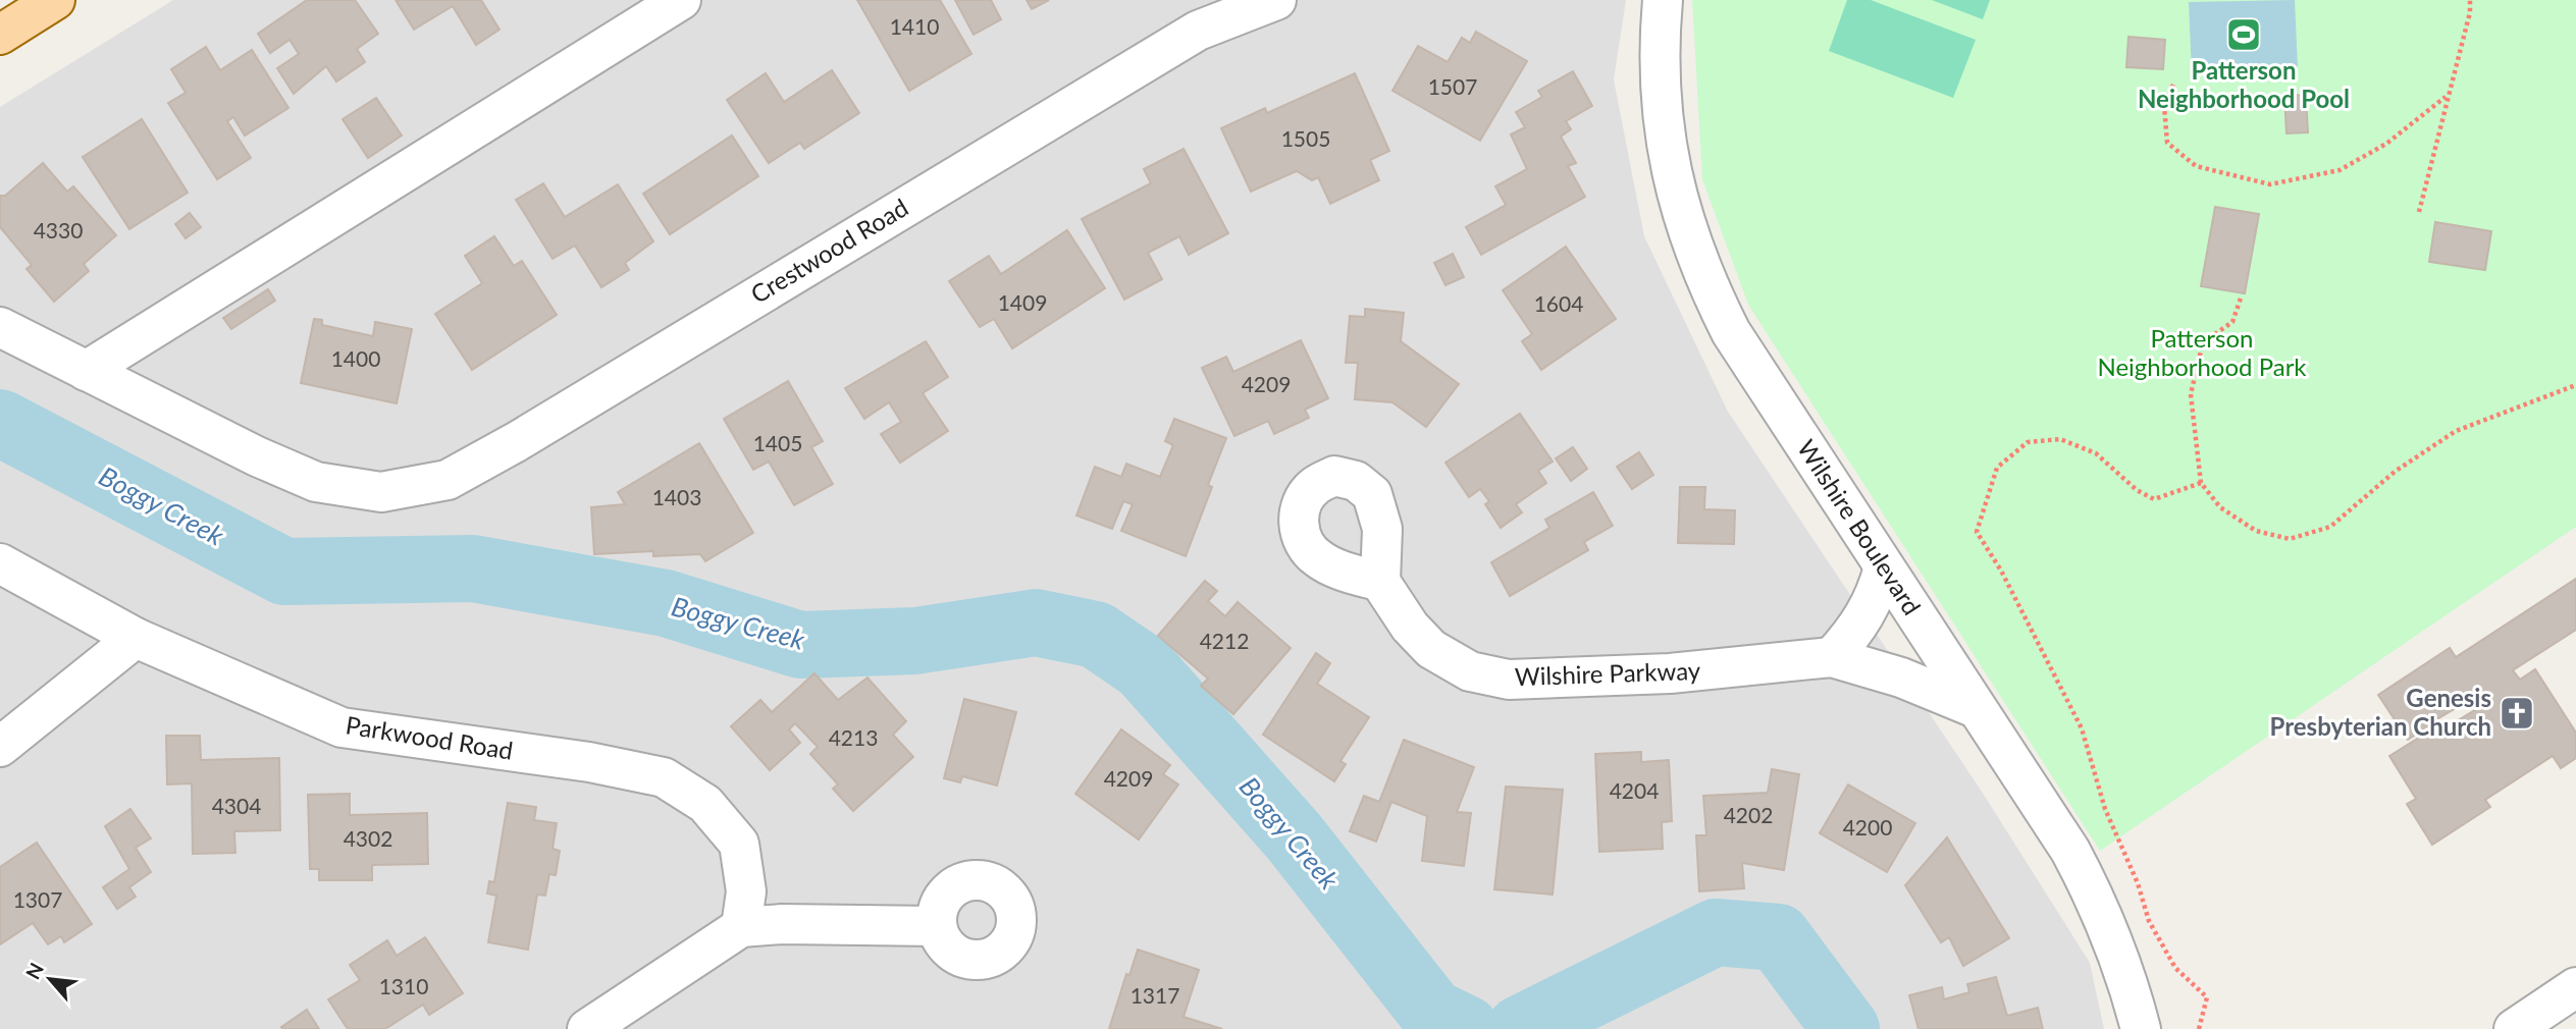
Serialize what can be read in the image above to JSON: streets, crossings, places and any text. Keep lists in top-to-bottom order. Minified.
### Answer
{"streets":{"street":["Crestwood Road","Wilshire Boulevard","Wilshire Parkway","Parkwood Road"]},"crossings":[["Wilshire Boulevard","Wilshire Parkway"]],"water":["Boggy Creek"],"parks":["Patterson Neighborhood Park"],"places":{"sports":["Patterson Neighborhood Pool"],"church":["Genesis Presbyterian Church"]},"house_numbers":["1410","1507","1505","4330","1409","1604","1400","4209","1405","1403","4212","4213","4209","4204","4304","4202","4200","4302","1307","1310","1317"],"north":"top left"}
